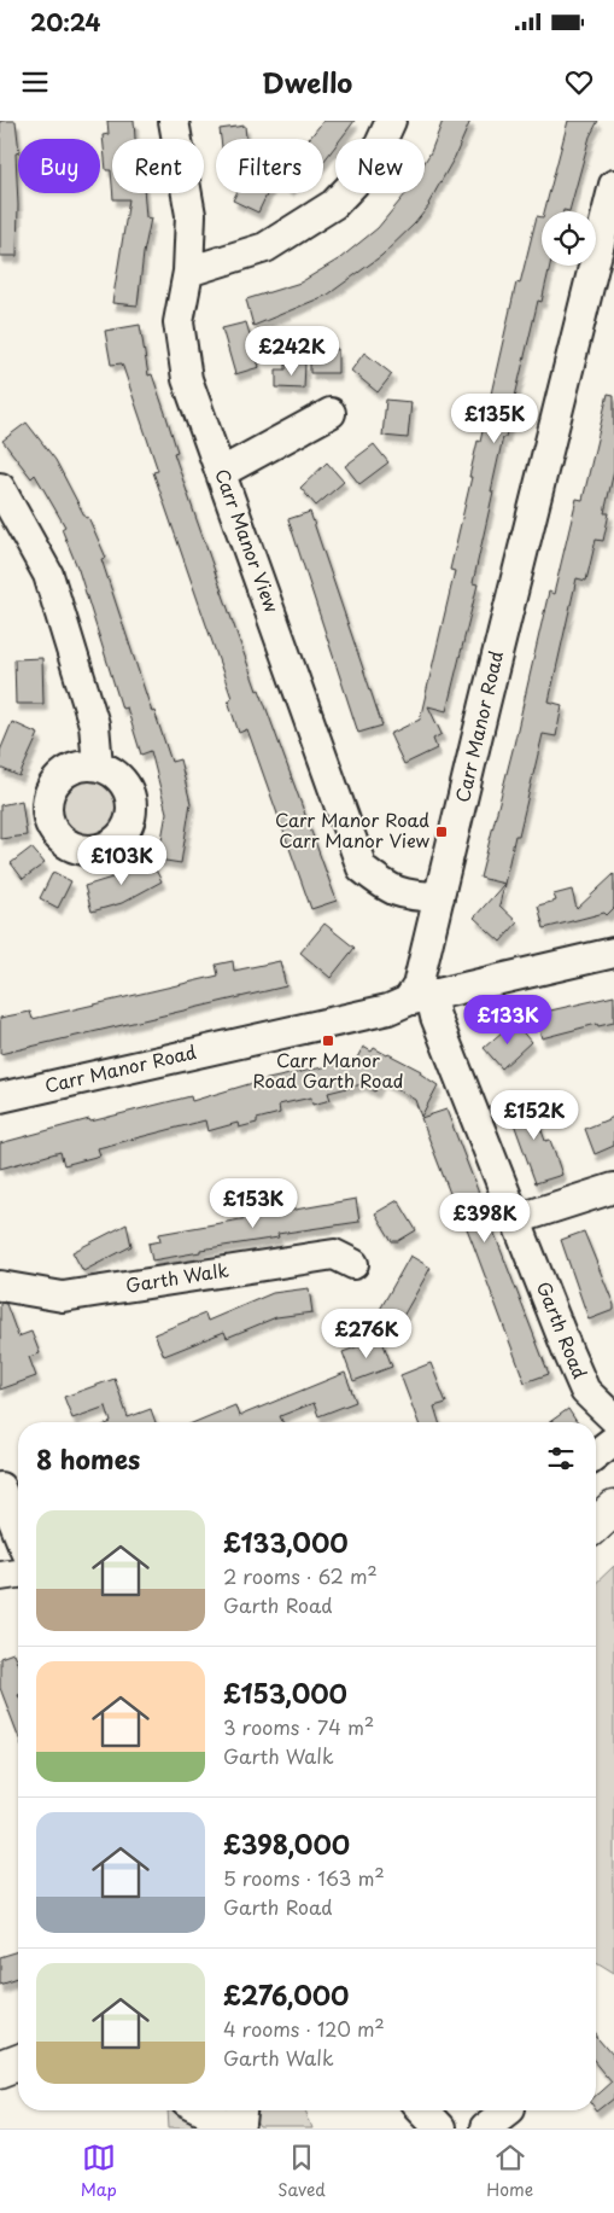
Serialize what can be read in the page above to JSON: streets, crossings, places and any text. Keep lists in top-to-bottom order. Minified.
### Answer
{"streets":{"street":["Carr Manor View","Carr Manor Road","Garth Walk","Garth Road"]},"crossings":[["Carr Manor View","Carr Manor Road"],["Carr Manor Road","Garth Road"]],"places":{"transit":["Carr Manor Road Carr Manor View","Carr Manor Road Garth Road"]},"page":{"status":"20:24","header":"Dwello","chip":["Buy","Rent","Filters","New"],"price":["£242K","£135K","£103K","£133K","£152K","£153K","£398K","£276K"],"heading":"8 homes","list":[{"name":"£133,000","note":"2 rooms · 62 m² · Garth Road"},{"name":"£153,000","note":"3 rooms · 74 m² · Garth Walk"},{"name":"£398,000","note":"5 rooms · 163 m² · Garth Road"},{"name":"£276,000","note":"4 rooms · 120 m² · Garth Walk"}],"tabs":["Map","Saved","Home"]}}
